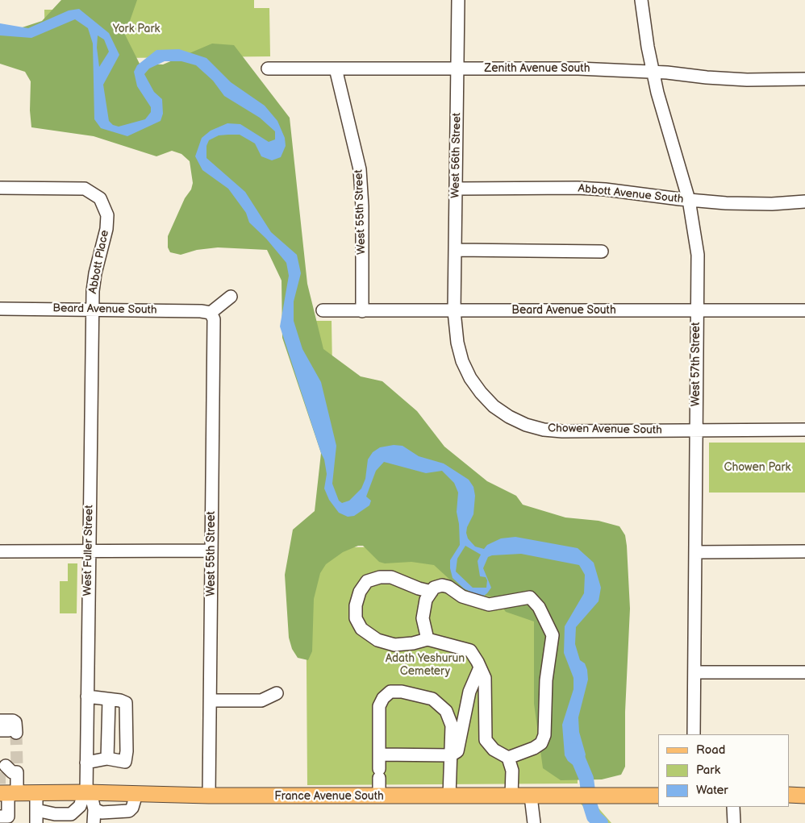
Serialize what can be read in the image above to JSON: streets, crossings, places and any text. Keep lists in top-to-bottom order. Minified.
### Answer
{"streets":{"main road":["France Avenue South"],"street":["Zenith Avenue South","West 56th Street","Abbott Avenue South","West 55th Street","Abbott Place","Beard Avenue South","West 57th Street","Chowen Avenue South","West Fuller Street"]},"crossings":[["Zenith Avenue South","West 56th Street"],["Zenith Avenue South","West 55th Street"],["Zenith Avenue South","West 57th Street"],["West 56th Street","Abbott Avenue South"],["West 56th Street","Beard Avenue South"],["West 56th Street","Chowen Avenue South"],["Abbott Avenue South","West 57th Street"],["West 55th Street","Beard Avenue South"],["West 55th Street","France Avenue South"],["Abbott Place","Beard Avenue South"],["Abbott Place","West Fuller Street"],["Beard Avenue South","West 57th Street"],["Beard Avenue South","Chowen Avenue South"],["Beard Avenue South","West Fuller Street"],["West 57th Street","Chowen Avenue South"],["West Fuller Street","France Avenue South"]],"parks":["York Park","Chowen Park","Adath Yeshurun Cemetery"],"legend":["Road","Park","Water"]}
